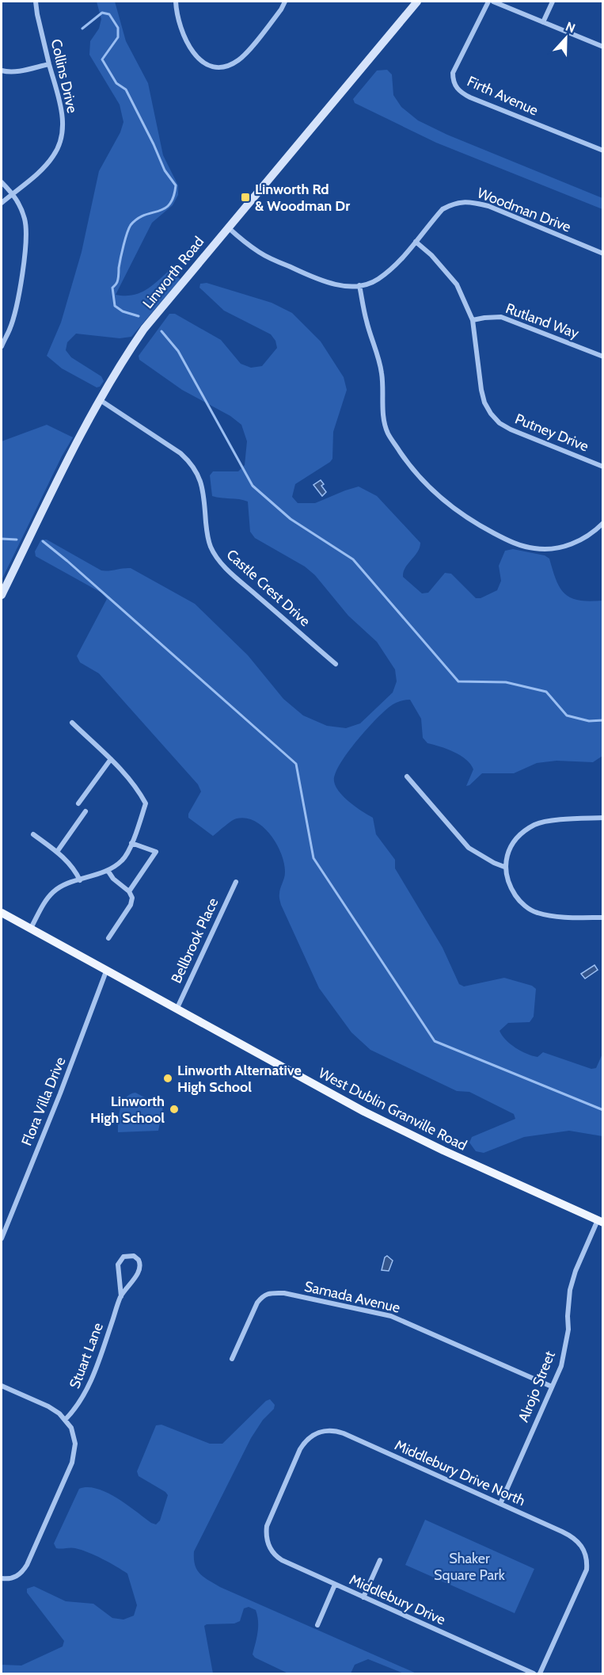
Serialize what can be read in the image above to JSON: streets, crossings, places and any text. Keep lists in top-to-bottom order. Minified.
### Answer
{"streets":{"main road":["Linworth Road","West Dublin Granville Road"],"street":["Collins Drive","Firth Avenue","Woodman Drive","Rutland Way","Putney Drive","Castle Crest Drive","Bellbrook Place","Flora Villa Drive","Samada Avenue","Stuart Lane","Alrojo Street","Middlebury Drive North","Middlebury Drive"]},"crossings":[["Woodman Drive","Linworth Road"],["Woodman Drive","Putney Drive"],["Linworth Road","Castle Crest Drive"],["Rutland Way","Putney Drive"],["Bellbrook Place","West Dublin Granville Road"],["Flora Villa Drive","West Dublin Granville Road"],["West Dublin Granville Road","Alrojo Street"],["Samada Avenue","Alrojo Street"],["Alrojo Street","Middlebury Drive North"],["Middlebury Drive North","Middlebury Drive"]],"parks":["Shaker Square Park"],"places":{"transit":["Linworth Rd & Woodman Dr"],"other":["Linworth Alternative High School","Linworth High School"]},"north":"top"}
